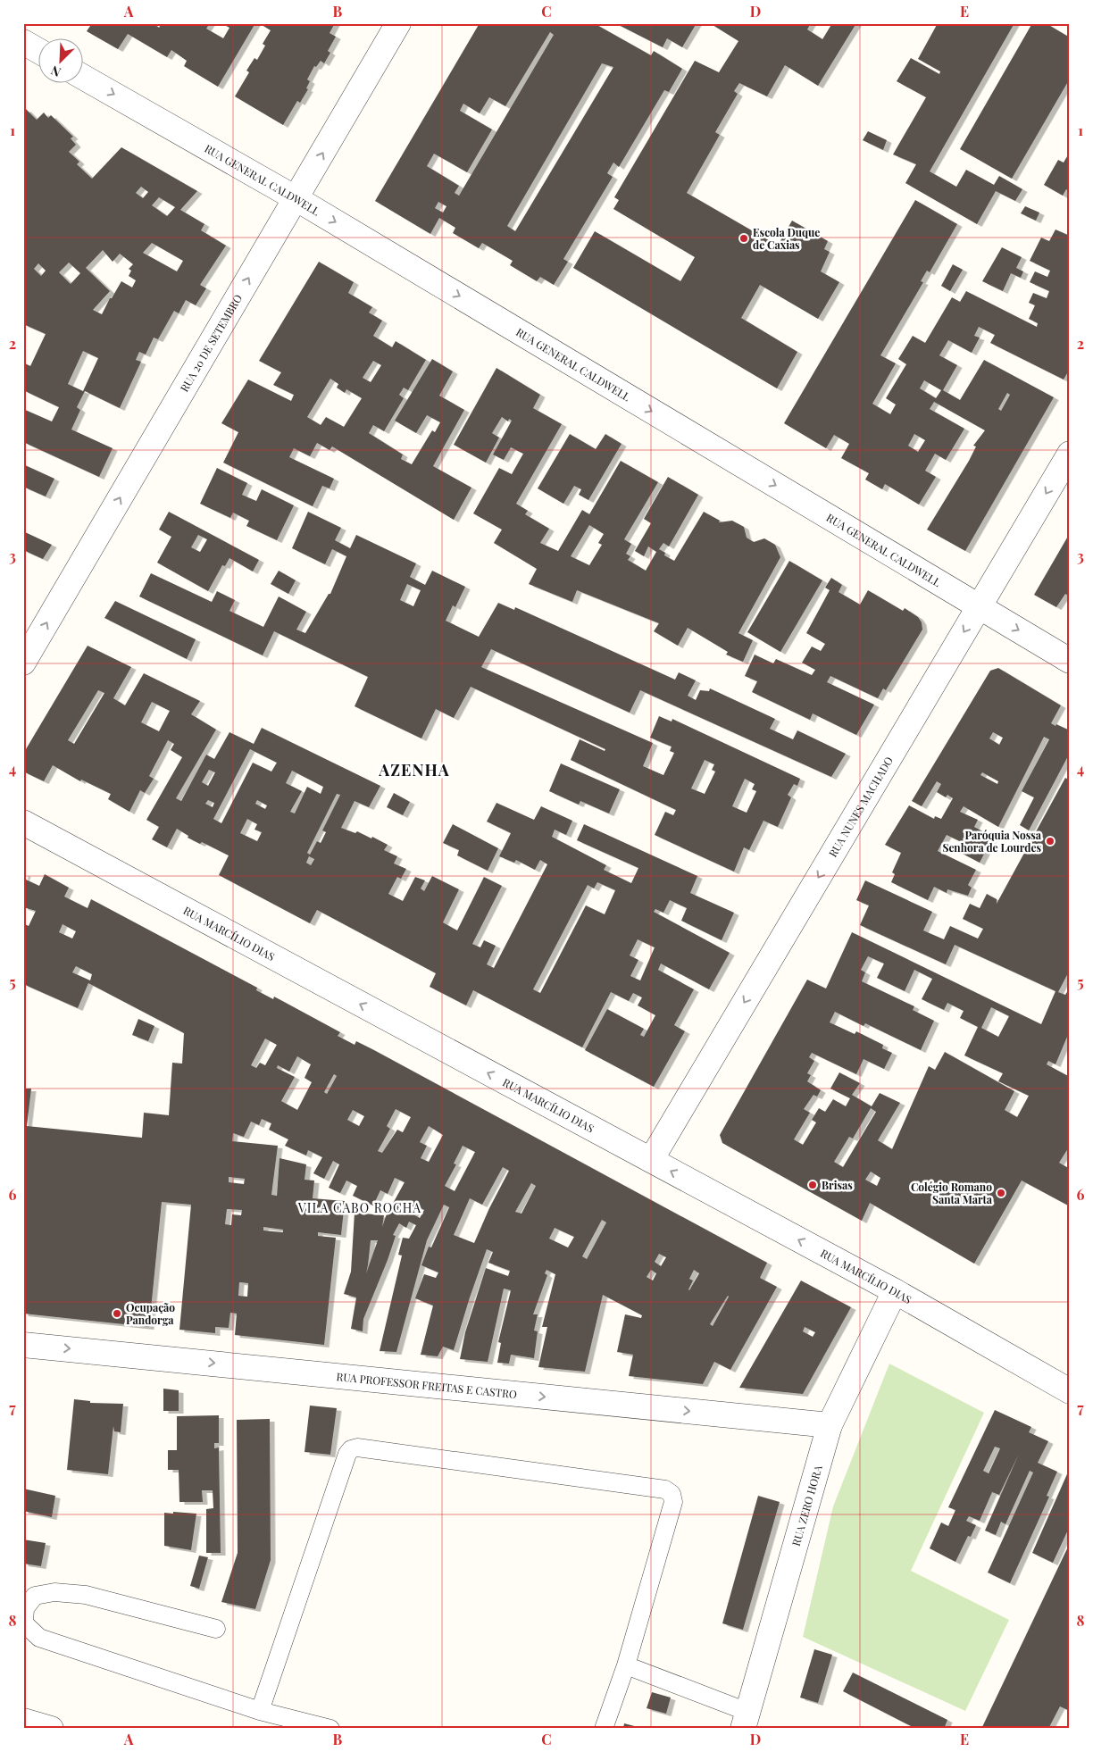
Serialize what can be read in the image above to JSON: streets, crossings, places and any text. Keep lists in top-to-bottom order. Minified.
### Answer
{"streets":{"street":["RUA GENERAL CALDWELL","RUA 20 DE SETEMBRO","RUA NUNES MACHADO","RUA MARCÍLIO DIAS","RUA PROFESSOR FREITAS E CASTRO","RUA ZERO HORA"]},"crossings":[["RUA GENERAL CALDWELL","RUA 20 DE SETEMBRO"],["RUA GENERAL CALDWELL","RUA NUNES MACHADO"],["RUA NUNES MACHADO","RUA MARCÍLIO DIAS"],["RUA MARCÍLIO DIAS","RUA ZERO HORA"],["RUA PROFESSOR FREITAS E CASTRO","RUA ZERO HORA"]],"one_way":["RUA GENERAL CALDWELL","RUA 20 DE SETEMBRO","RUA NUNES MACHADO","RUA MARCÍLIO DIAS","RUA PROFESSOR FREITAS E CASTRO"],"districts":["AZENHA","VILA CABO ROCHA"],"places":["Escola Duque de Caxias","Paróquia Nossa Senhora de Lourdes","Brisas","Colégio Romano Santa Marta","Ocupação Pandorga"],"north":"bottom left","grid":{"columns":["A","B","C","D","E"],"rows":["1","2","3","4","5","6","7","8"]}}
